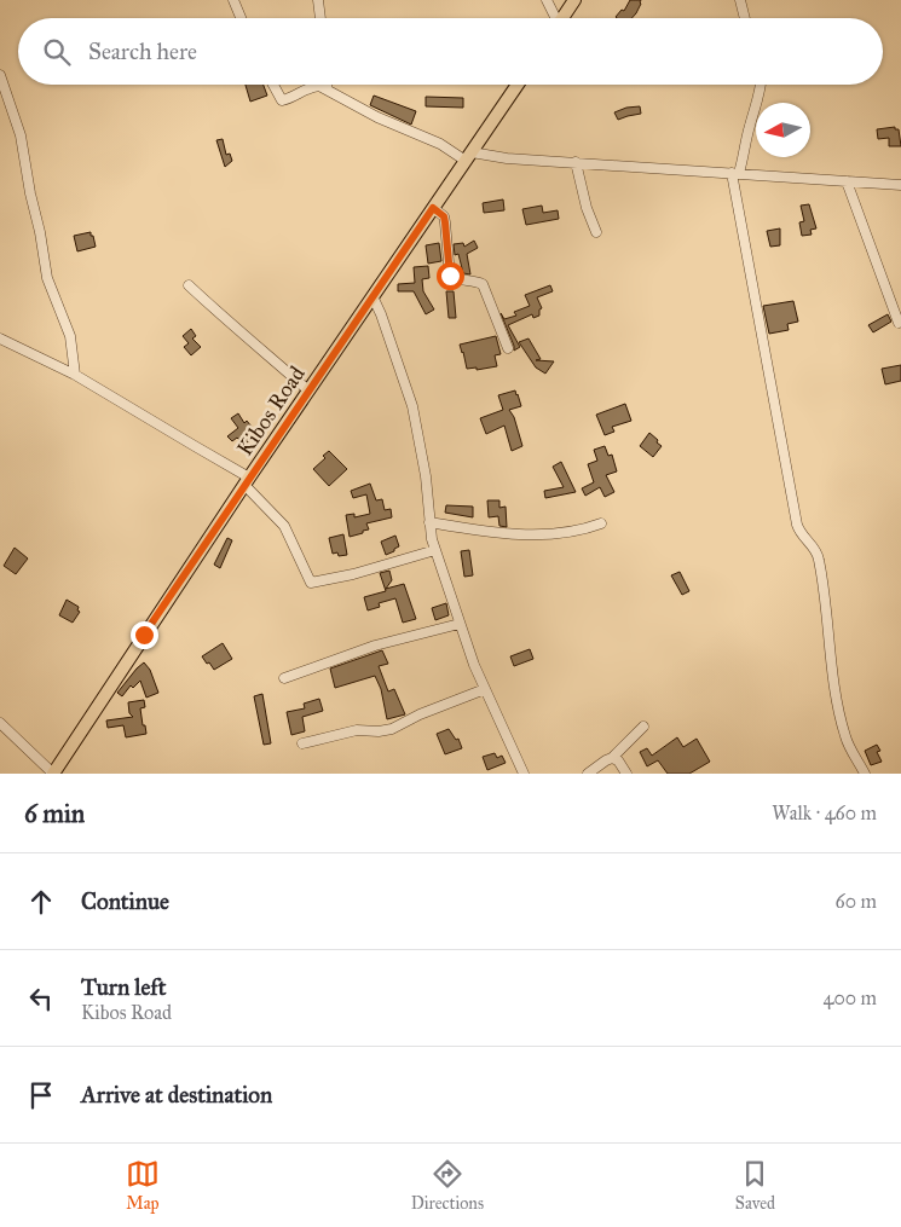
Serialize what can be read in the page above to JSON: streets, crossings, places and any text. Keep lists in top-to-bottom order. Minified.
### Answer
{"streets":{"main road":["Kibos Road"]},"north":"left","page":{"search":"Search here","heading":["6 min","Walk · 460 m"],"list":[["Continue","60 m"],["Turn left","Kibos Road","400 m"],"Arrive at destination"],"nav":["Map","Directions","Saved"]}}
